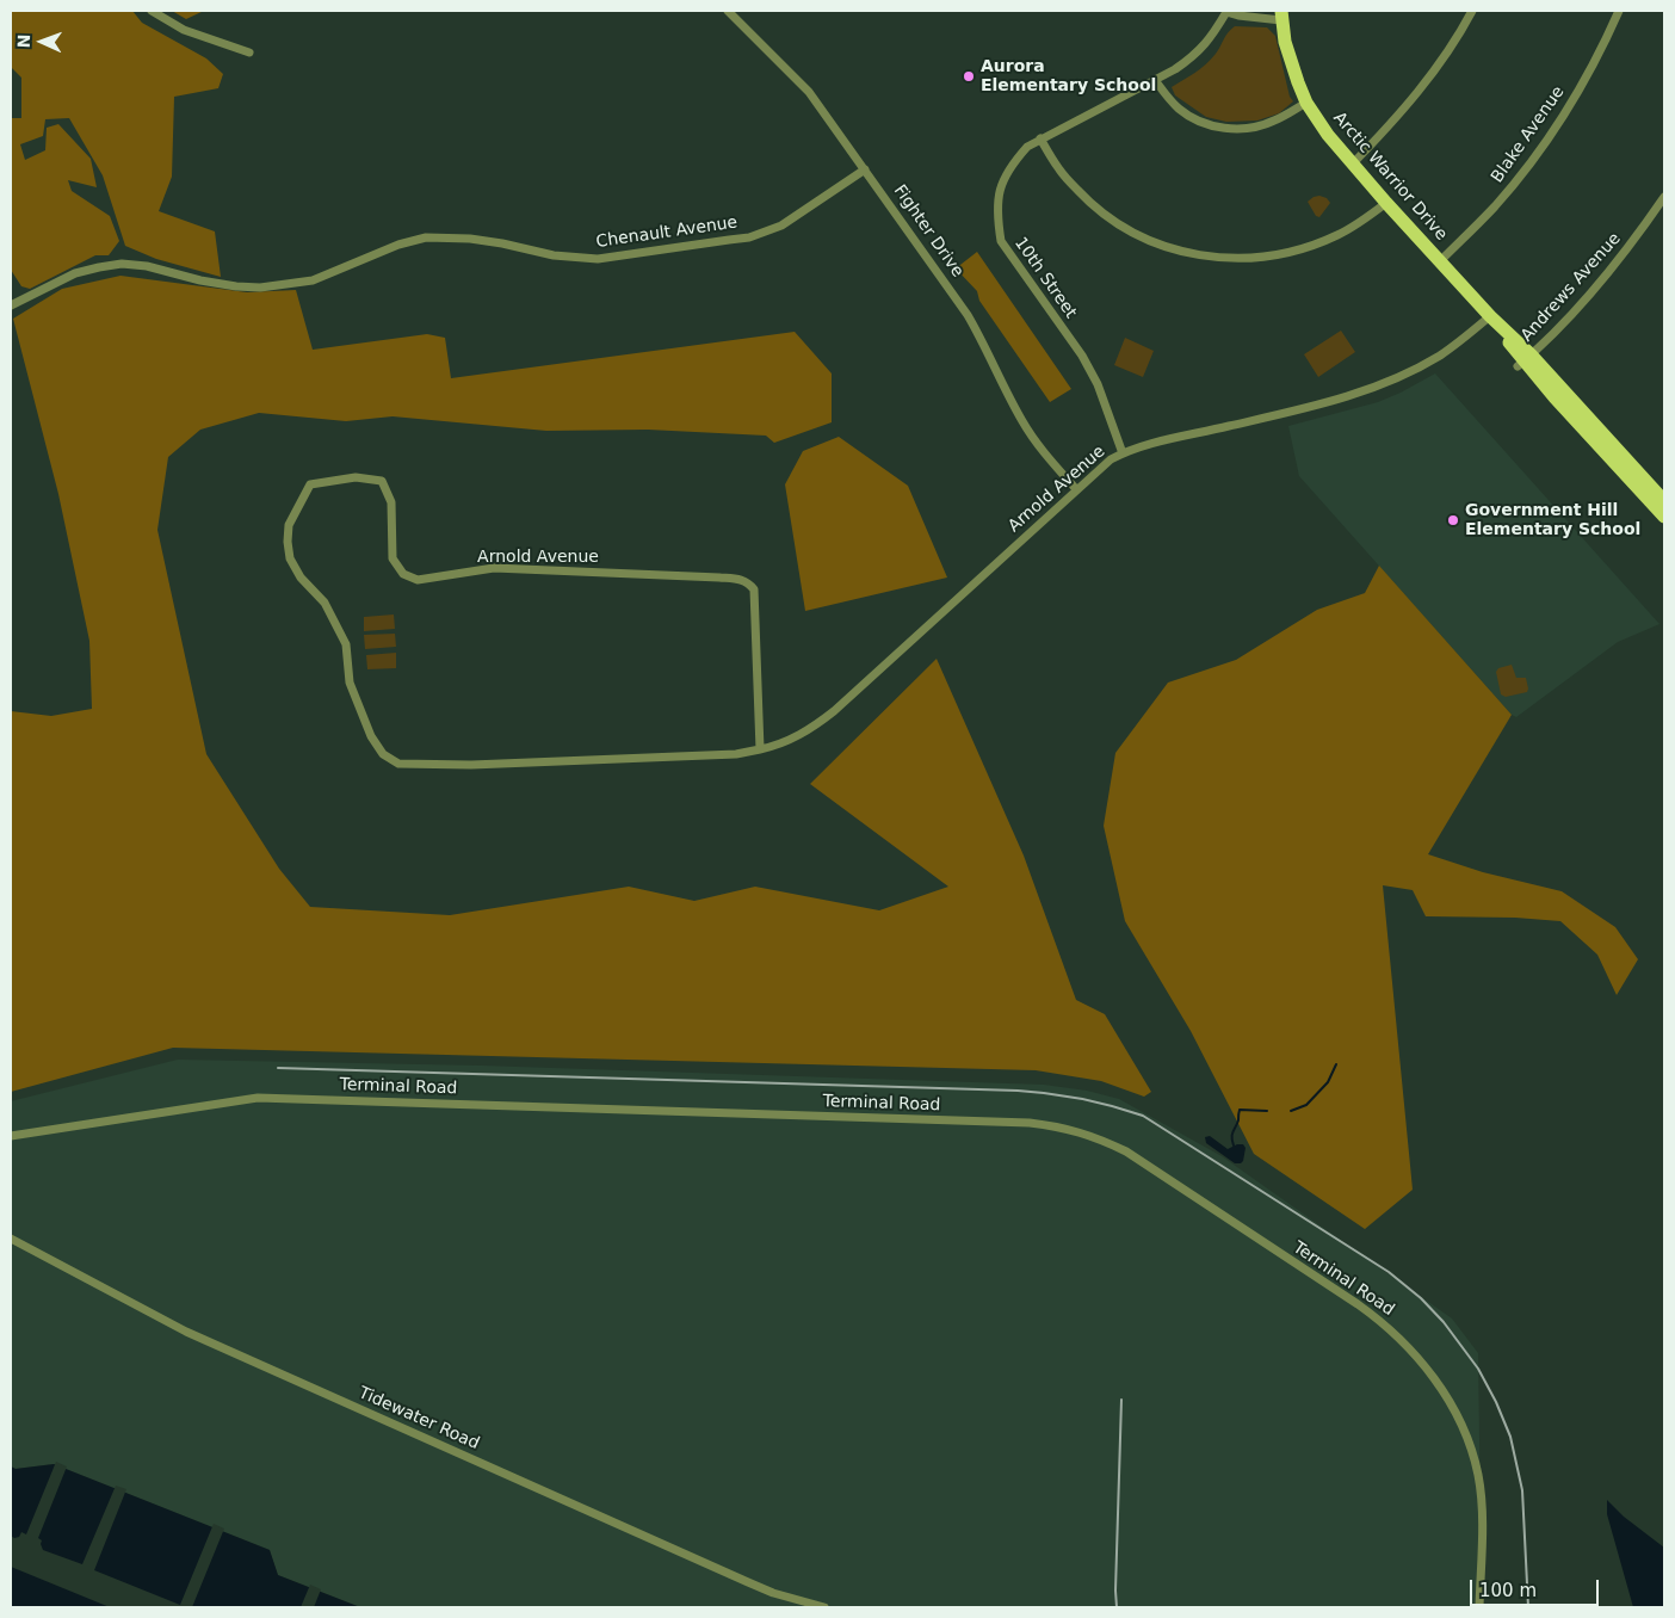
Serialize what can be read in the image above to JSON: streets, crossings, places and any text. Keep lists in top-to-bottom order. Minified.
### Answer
{"streets":{"main road":["Arctic Warrior Drive"],"street":["Blake Avenue","Fighter Drive","Chenault Avenue","10th Street","Andrews Avenue","Arnold Avenue","Terminal Road","Tidewater Road"]},"crossings":[["Blake Avenue","Arctic Warrior Drive"],["Arctic Warrior Drive","Andrews Avenue"],["Arctic Warrior Drive","Arnold Avenue"],["Fighter Drive","Chenault Avenue"],["Fighter Drive","Arnold Avenue"],["10th Street","Arnold Avenue"]],"places":["Aurora Elementary School","Government Hill Elementary School"],"scale_bar":"100 m","north":"left"}
